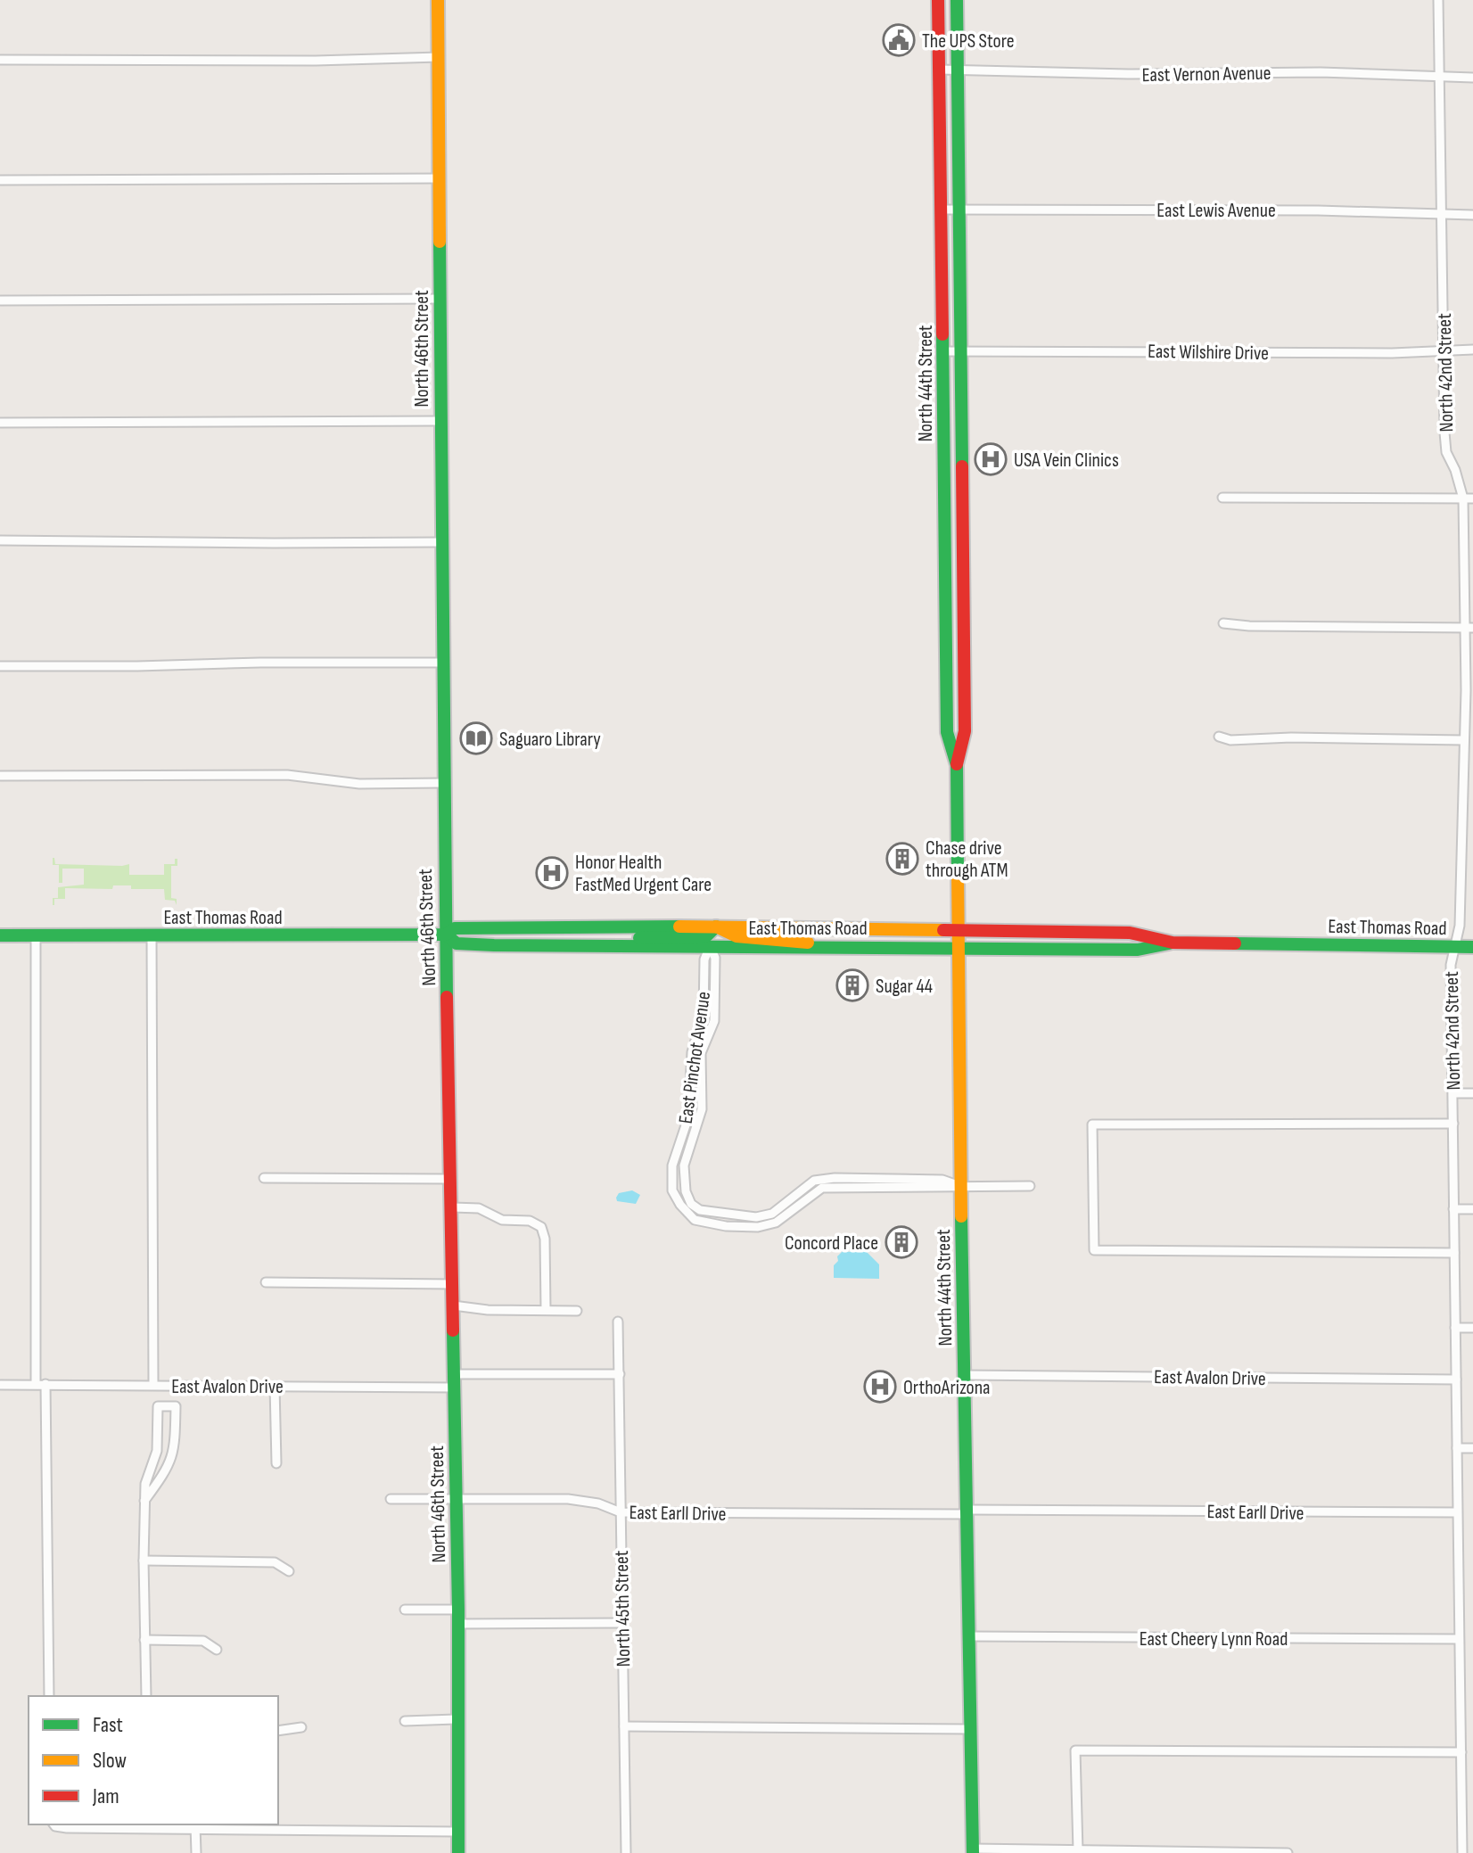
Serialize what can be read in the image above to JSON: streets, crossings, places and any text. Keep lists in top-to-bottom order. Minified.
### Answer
{"streets":{"main road":["North 46th Street","North 44th Street","East Thomas Road"],"street":["East Vernon Avenue","East Lewis Avenue","East Wilshire Drive","North 42nd Street","East Pinchot Avenue","East Avalon Drive","East Earll Drive","North 45th Street","East Cheery Lynn Road"]},"crossings":[["East Vernon Avenue","North 42nd Street"],["East Vernon Avenue","North 44th Street"],["East Lewis Avenue","North 42nd Street"],["East Lewis Avenue","North 44th Street"],["North 46th Street","East Thomas Road"],["North 46th Street","East Avalon Drive"],["North 46th Street","East Earll Drive"],["East Wilshire Drive","North 42nd Street"],["East Wilshire Drive","North 44th Street"],["North 42nd Street","East Thomas Road"],["North 42nd Street","East Avalon Drive"],["North 42nd Street","East Earll Drive"],["North 42nd Street","East Cheery Lynn Road"],["North 44th Street","East Thomas Road"],["North 44th Street","East Pinchot Avenue"],["North 44th Street","East Avalon Drive"],["North 44th Street","East Earll Drive"],["North 44th Street","East Cheery Lynn Road"],["East Thomas Road","East Pinchot Avenue"],["East Avalon Drive","North 45th Street"],["East Earll Drive","North 45th Street"]],"places":{"public building":["The UPS Store"],"hospital":["USA Vein Clinics","Honor Health FastMed Urgent Care","OrthoArizona"],"library":["Saguaro Library"],"building":["Chase drive through ATM","Sugar 44","Concord Place"]},"legend":["Fast","Slow","Jam"]}
